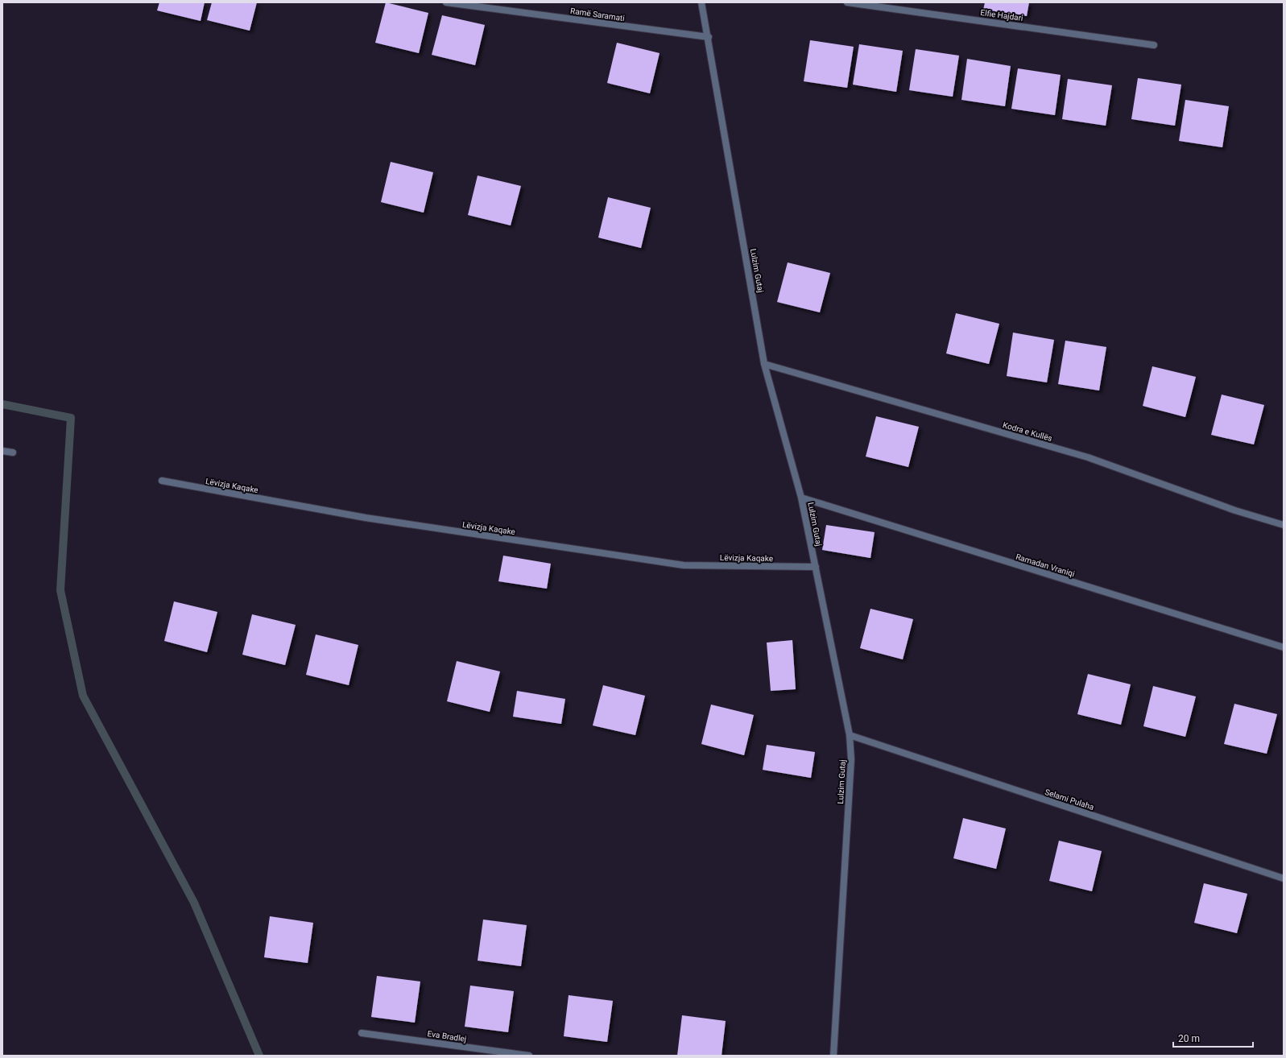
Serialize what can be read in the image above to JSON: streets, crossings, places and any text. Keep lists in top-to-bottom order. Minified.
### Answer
{"streets":{"street":["Ramë Saramati","Elfie Hajdari","Lulzim Gutaj","Kodra e Kullës","Lëvizja Kaqake","Ramadan Vraniqi","Selami Pulaha","Eva Bradlej"]},"crossings":[["Ramë Saramati","Lulzim Gutaj"],["Lulzim Gutaj","Kodra e Kullës"],["Lulzim Gutaj","Lëvizja Kaqake"],["Lulzim Gutaj","Ramadan Vraniqi"],["Lulzim Gutaj","Selami Pulaha"]],"scale_bar":"20 m"}
